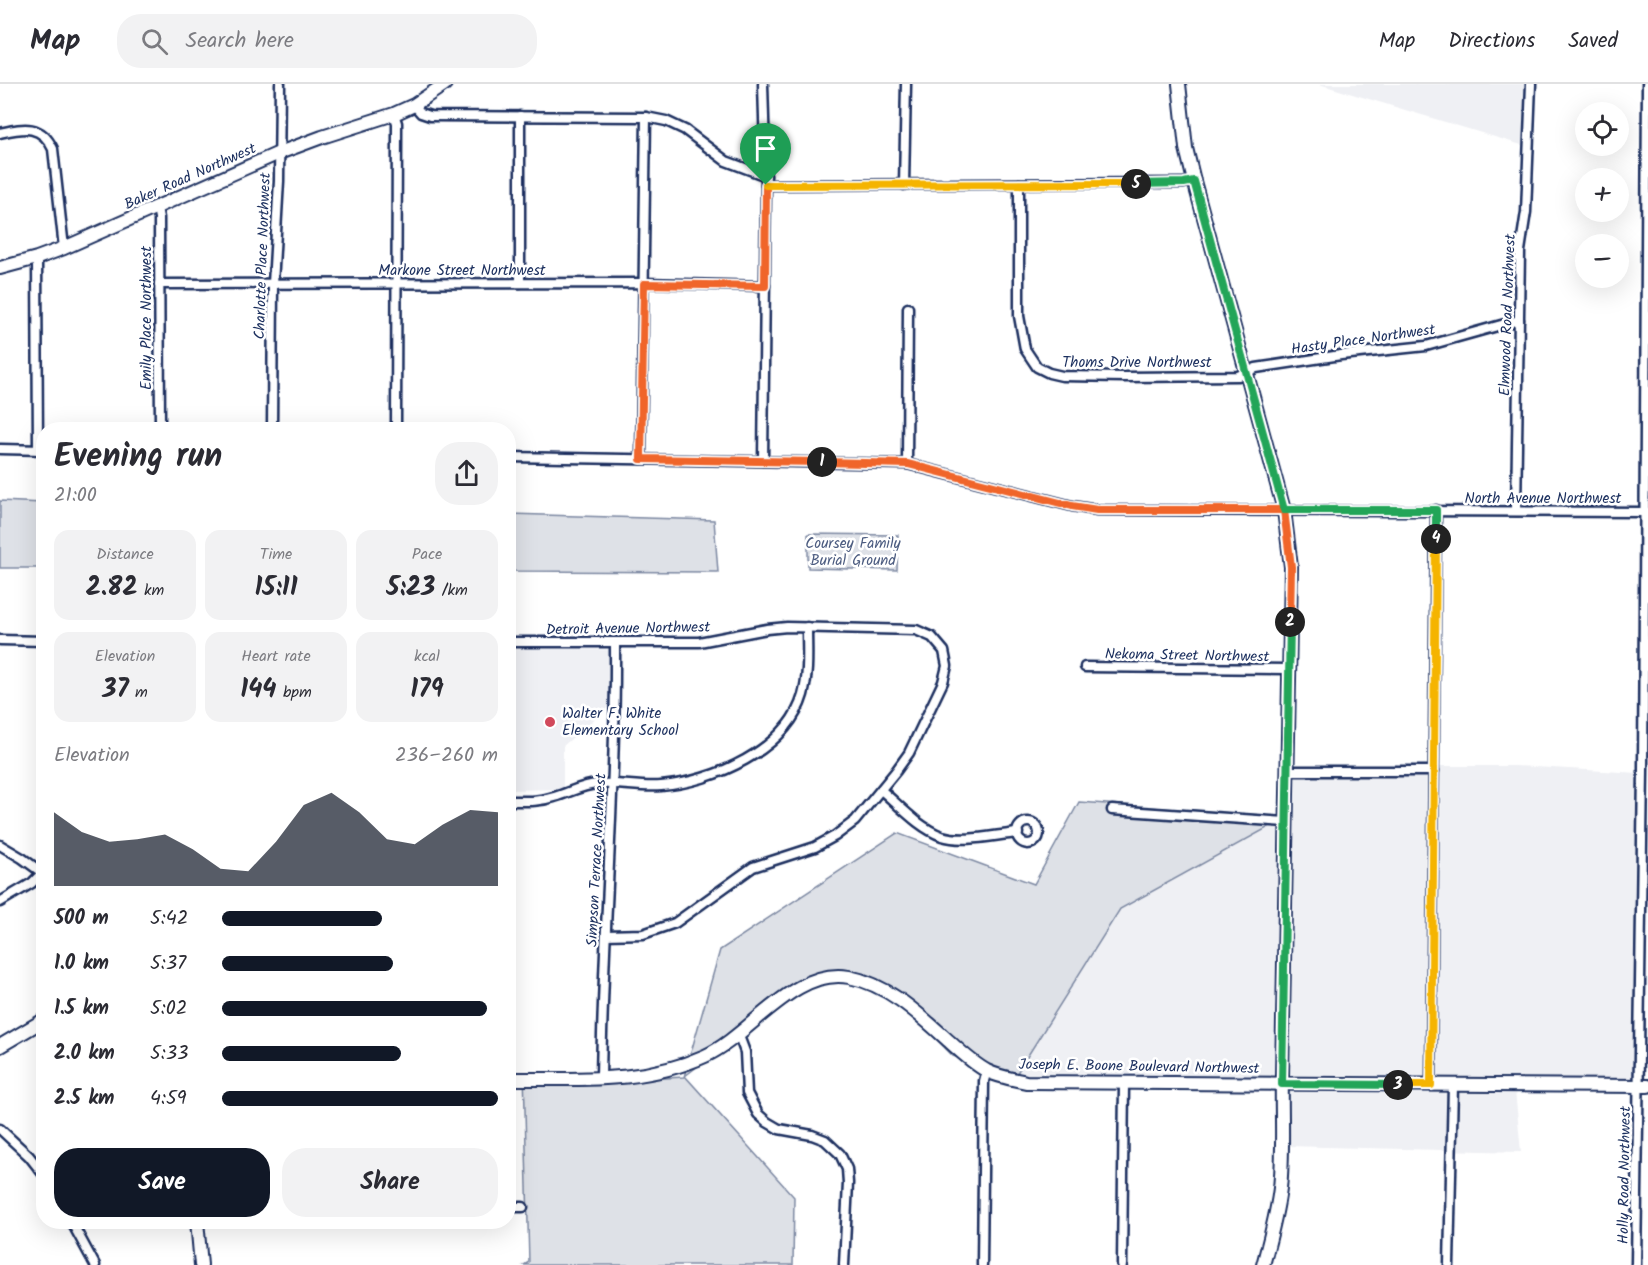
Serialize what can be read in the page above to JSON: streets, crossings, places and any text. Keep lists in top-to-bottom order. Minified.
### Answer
{"streets":{"street":["Baker Road Northwest","Charlotte Place Northwest","Markone Street Northwest","Elmwood Road Northwest","Emily Place Northwest","Hasty Place Northwest","Thoms Drive Northwest","North Avenue Northwest","Detroit Avenue Northwest","Nekoma Street Northwest","Simpson Terrace Northwest","Joseph E. Boone Boulevard Northwest","Holly Road Northwest"]},"crossings":[["Baker Road Northwest","Charlotte Place Northwest"],["Baker Road Northwest","Emily Place Northwest"],["Charlotte Place Northwest","Markone Street Northwest"],["Markone Street Northwest","Emily Place Northwest"],["Elmwood Road Northwest","Hasty Place Northwest"],["Elmwood Road Northwest","North Avenue Northwest"],["Hasty Place Northwest","Thoms Drive Northwest"],["North Avenue Northwest","Holly Road Northwest"],["Detroit Avenue Northwest","Simpson Terrace Northwest"],["Simpson Terrace Northwest","Joseph E. Boone Boulevard Northwest"],["Joseph E. Boone Boulevard Northwest","Holly Road Northwest"]],"parks":["Coursey Family Burial Ground"],"places":["Walter F. White Elementary School"],"page":{"header":"Map","search":"Search here","nav":["Map","Directions","Saved"],"map_buttons":["+","−"],"pins":["5","1","4","2","3"],"heading":["Evening run","21:00"],"stats":[["Distance","2.82 km"],["Time","15:11"],["Pace","5:23 /km"],["Elevation","37 m"],["Heart rate","144 bpm"],["kcal","179"]],"chart":["Elevation","236–260 m"],"list":[{"name":"500 m","note":"5:42"},{"name":"1.0 km","note":"5:37"},{"name":"1.5 km","note":"5:02"},{"name":"2.0 km","note":"5:33"},{"name":"2.5 km","note":"4:59"}],"buttons":["Save","Share"]}}
